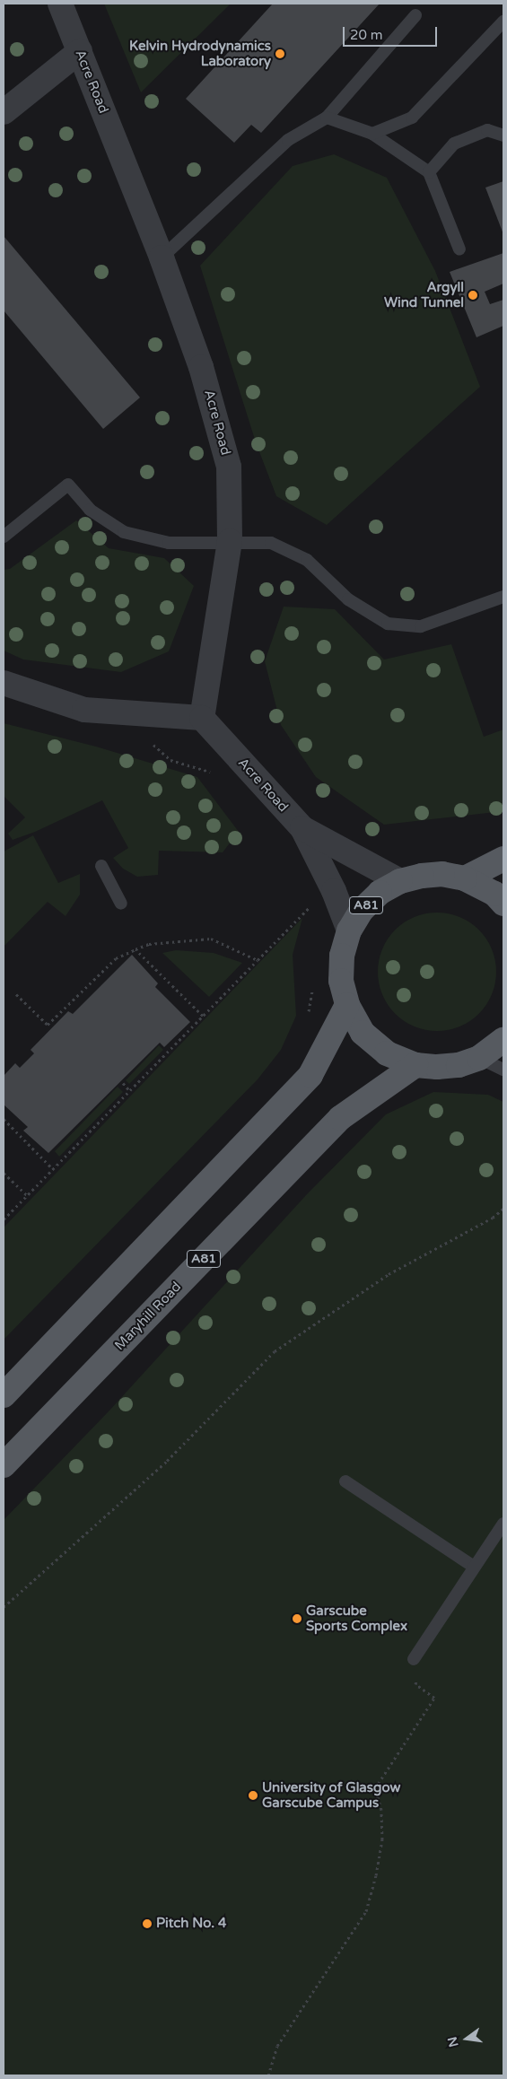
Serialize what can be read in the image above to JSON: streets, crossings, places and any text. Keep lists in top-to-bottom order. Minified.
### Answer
{"streets":{"main road":["A81","Maryhill Road"],"street":["Acre Road"]},"crossings":[["Acre Road","A81"],["A81","Maryhill Road"]],"places":["Kelvin Hydrodynamics Laboratory","Argyll Wind Tunnel","Garscube Sports Complex","University of Glasgow Garscube Campus","Pitch No. 4"],"scale_bar":"20 m","north":"left"}
